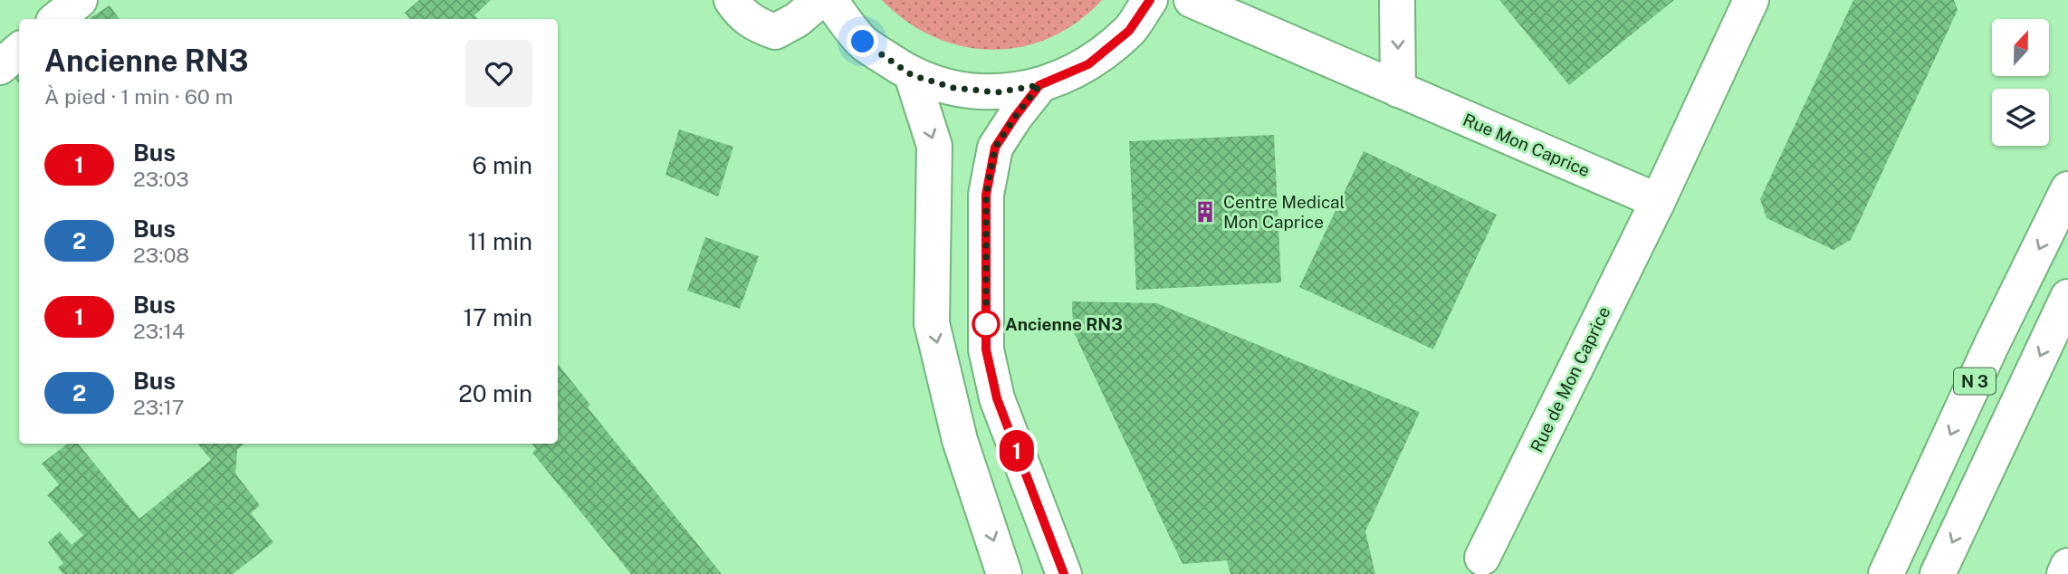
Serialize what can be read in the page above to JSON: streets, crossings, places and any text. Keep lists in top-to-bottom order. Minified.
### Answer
{"streets":{"main road":["Rue Mon Caprice","Rue de Mon Caprice","N 3"]},"crossings":[["Rue Mon Caprice","Rue de Mon Caprice"]],"places":{"building":["Centre Medical Mon Caprice"],"other":["Ancienne RN3"]},"lines":["bus line 1"],"north":"top","page":{"on_map":"1","heading":["Ancienne RN3","À pied · 1 min · 60 m"],"list":[{"mark":"1","name":"Bus","note":"23:03","value":"6 min"},{"mark":"2","name":"Bus","note":"23:08","value":"11 min"},{"mark":"1","name":"Bus","note":"23:14","value":"17 min"},{"mark":"2","name":"Bus","note":"23:17","value":"20 min"}]}}
